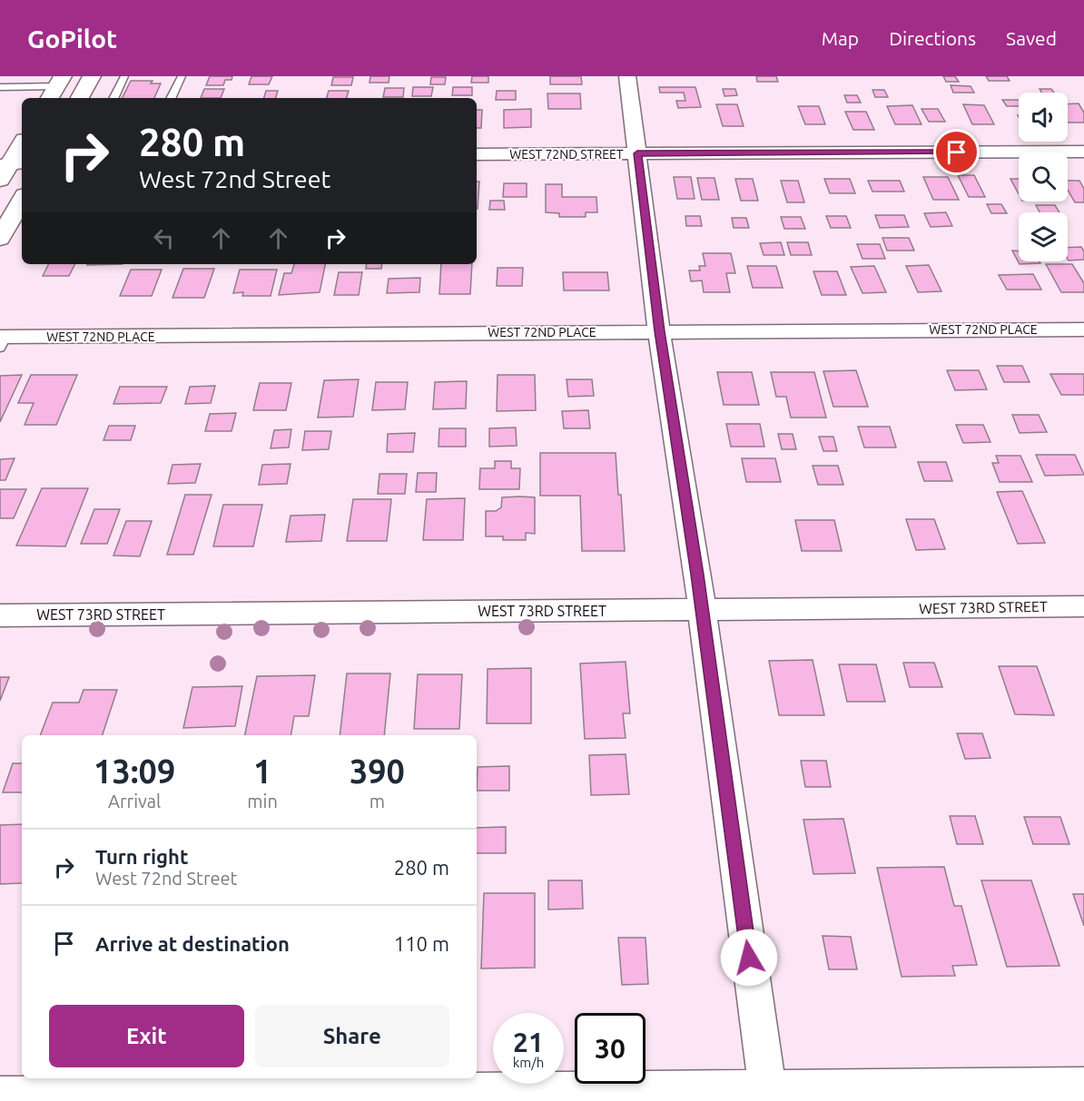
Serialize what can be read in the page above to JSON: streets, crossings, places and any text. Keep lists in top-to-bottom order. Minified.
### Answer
{"streets":{"street":["WEST 72ND STREET","WEST 72ND PLACE","WEST 73RD STREET"]},"page":{"header":"GoPilot","nav":["Map","Directions","Saved"],"turn":["280 m","West 72nd Street"],"eta":["13:09","Arrival","1","min","390","m"],"list":[{"name":"Turn right","note":"West 72nd Street","value":"280 m"},{"name":"Arrive at destination","value":"110 m"}],"buttons":["Exit","Share"],"speed":"21 km/h","limit":"30"}}
